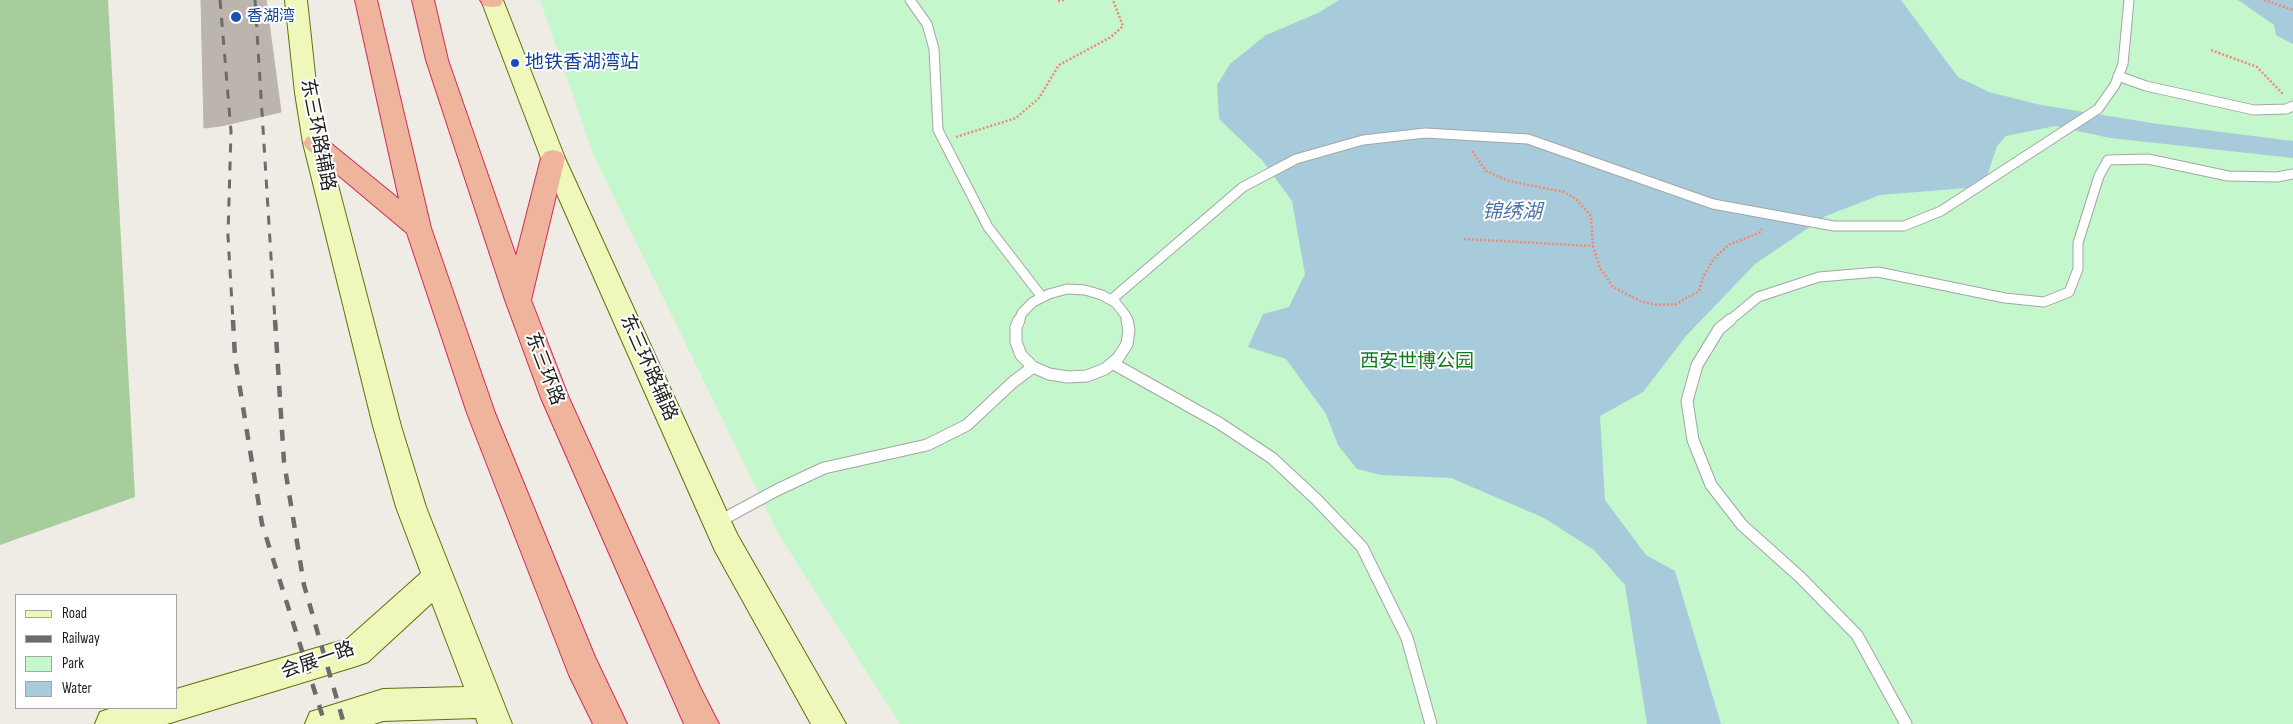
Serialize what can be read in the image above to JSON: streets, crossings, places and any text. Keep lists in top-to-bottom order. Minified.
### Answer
{"streets":{"highway":["东三环路"],"main road":["东三环路辅路","会展一路"]},"crossings":[["东三环路辅路","会展一路"]],"water":["锦绣湖"],"parks":["西安世博公园"],"places":["香湖湾","地铁香湖湾站"],"legend":["Road","Railway","Park","Water"]}
